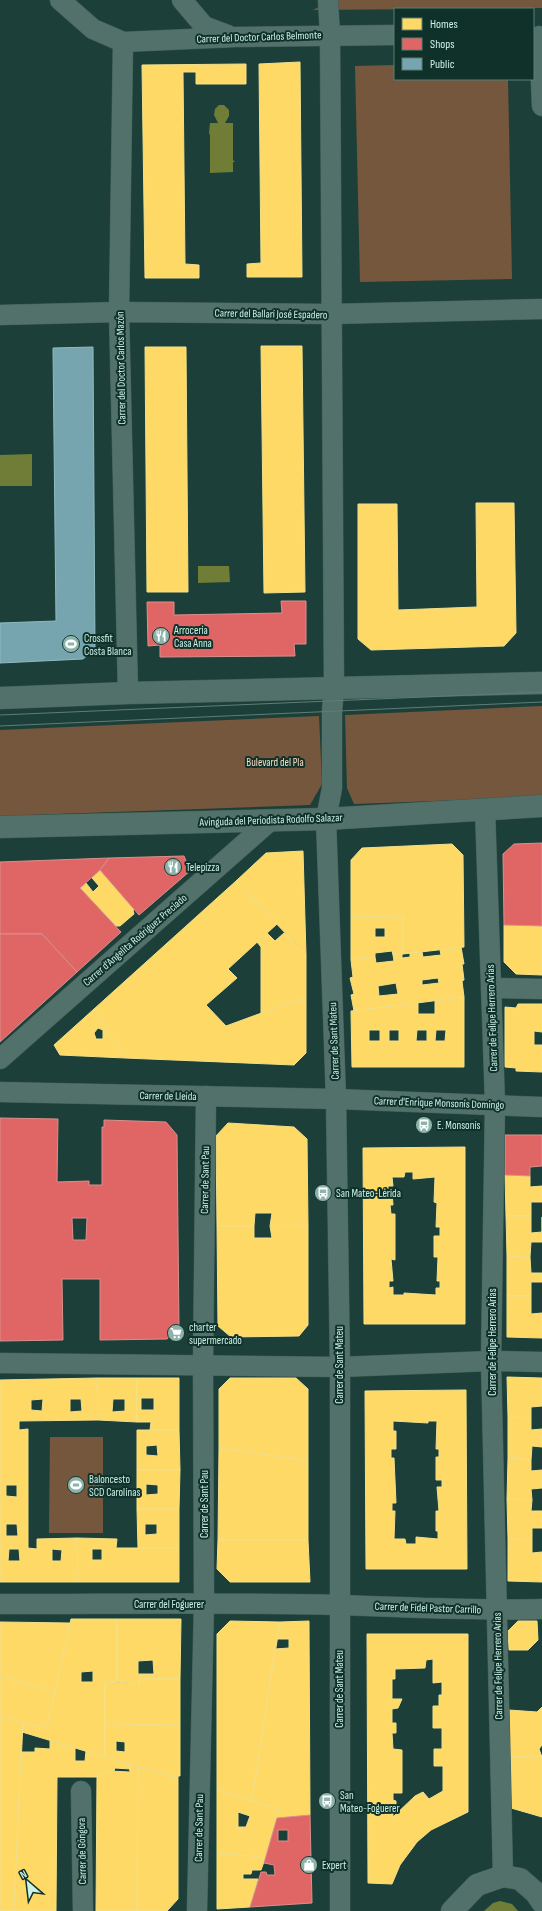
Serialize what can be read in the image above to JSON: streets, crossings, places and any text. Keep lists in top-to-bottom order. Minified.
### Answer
{"streets":{"street":["Carrer del Doctor Carlos Belmonte","Carrer del Ballarí José Espadero","Carrer del Doctor Carlos Mazón","Avinguda del Periodista Rodolfo Salazar","Carrer d'Angelita Rodríguez Preciado","Carrer de Felipe Herrero Arias","Carrer de Sant Mateu","Carrer de Lleida","Carrer d'Enrique Monsonís Domingo","Carrer de Sant Pau","Carrer del Foguerer","Carrer de Fidel Pastor Carrillo","Carrer de Góngora"]},"crossings":[["Carrer del Doctor Carlos Belmonte","Carrer del Doctor Carlos Mazón"],["Carrer del Doctor Carlos Belmonte","Carrer de Sant Mateu"],["Carrer del Ballarí José Espadero","Carrer del Doctor Carlos Mazón"],["Carrer del Ballarí José Espadero","Carrer de Sant Mateu"],["Avinguda del Periodista Rodolfo Salazar","Carrer d'Angelita Rodríguez Preciado"],["Avinguda del Periodista Rodolfo Salazar","Carrer de Felipe Herrero Arias"],["Avinguda del Periodista Rodolfo Salazar","Carrer de Sant Mateu"],["Carrer de Felipe Herrero Arias","Carrer d'Enrique Monsonís Domingo"],["Carrer de Felipe Herrero Arias","Carrer de Fidel Pastor Carrillo"],["Carrer de Sant Mateu","Carrer de Lleida"],["Carrer de Sant Mateu","Carrer d'Enrique Monsonís Domingo"],["Carrer de Sant Mateu","Carrer del Foguerer"],["Carrer de Sant Mateu","Carrer de Fidel Pastor Carrillo"],["Carrer de Lleida","Carrer d'Enrique Monsonís Domingo"],["Carrer de Lleida","Carrer de Sant Pau"],["Carrer de Sant Pau","Carrer del Foguerer"],["Carrer del Foguerer","Carrer de Fidel Pastor Carrillo"]],"parks":["Bulevard del Pla"],"places":{"restaurant":["Arroceria Casa Anna","Telepizza"],"sports":["Crossfit Costa Blanca","Baloncesto SCD Carolinas"],"bus stop":["E. Monsonís","San Mateo-Lérida","San Mateo-Foguerer"],"supermarket":["charter supermercado"],"shop":["Expert"]},"legend":["Homes","Shops","Public"],"north":"top left"}
